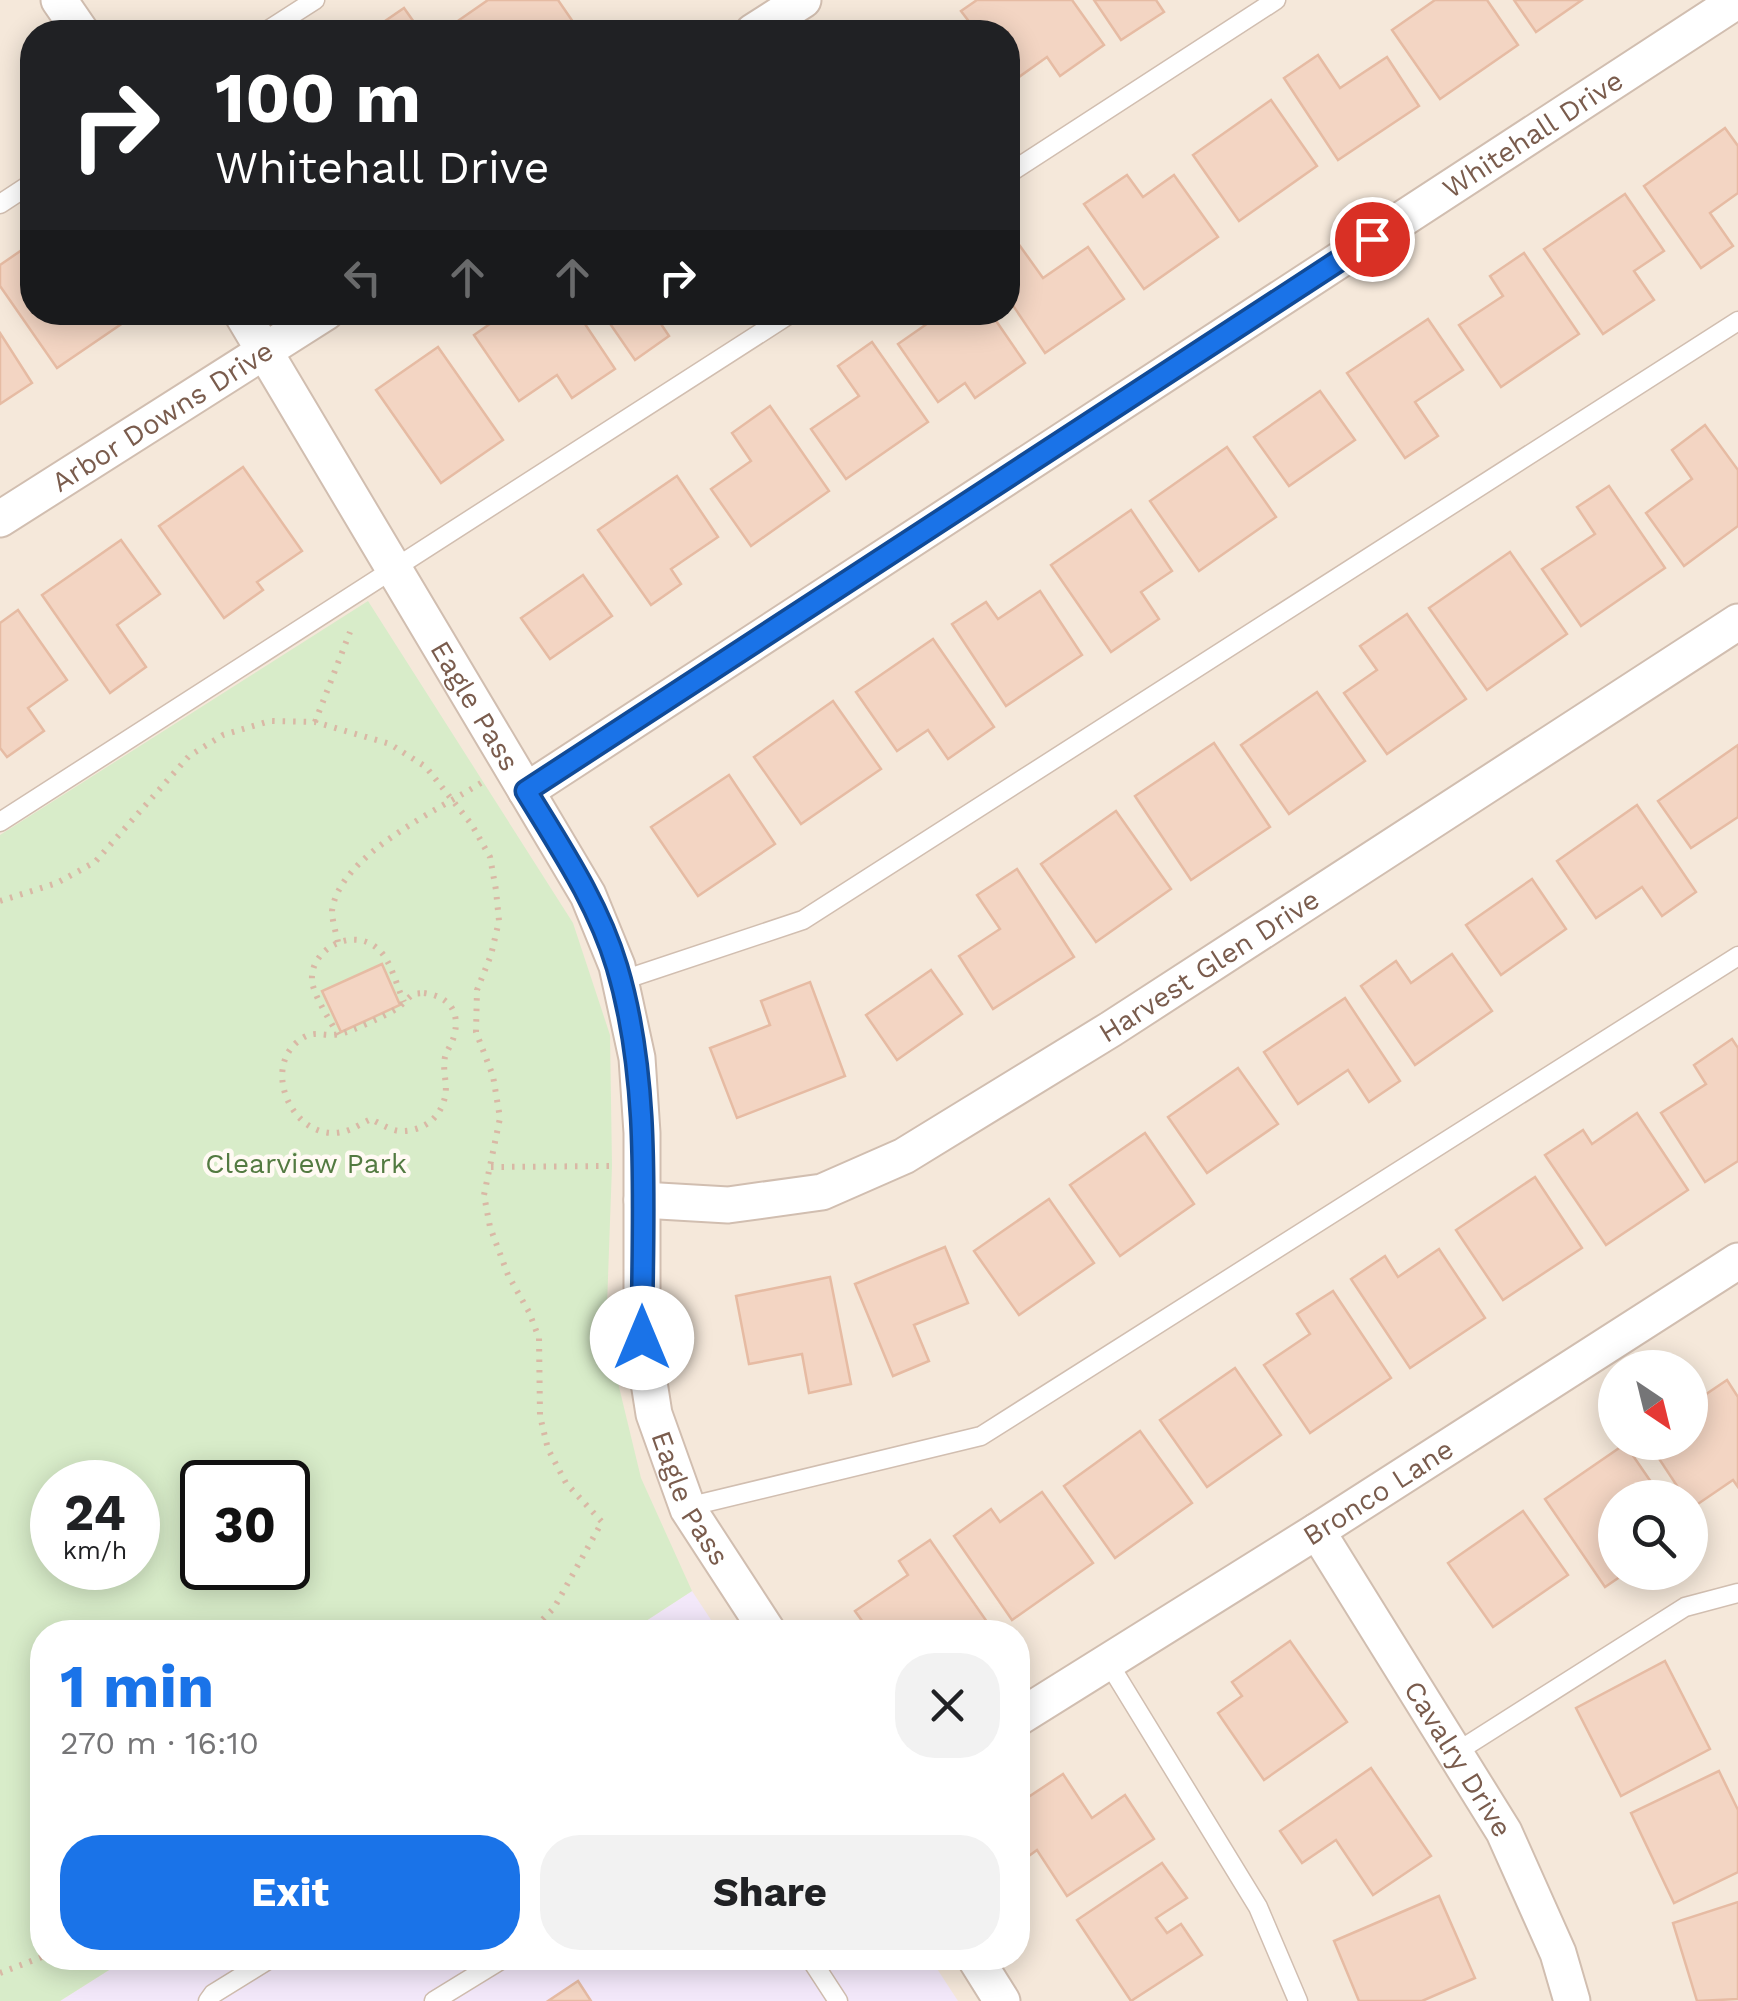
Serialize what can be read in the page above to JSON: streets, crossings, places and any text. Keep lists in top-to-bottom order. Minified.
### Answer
{"streets":{"street":["Whitehall Drive","Arbor Downs Drive","Eagle Pass","Harvest Glen Drive","Bronco Lane","Cavalry Drive"]},"crossings":[["Whitehall Drive","Eagle Pass"],["Arbor Downs Drive","Eagle Pass"],["Eagle Pass","Harvest Glen Drive"],["Bronco Lane","Cavalry Drive"]],"parks":["Clearview Park"],"north":"bottom right","page":{"turn":["100 m","Whitehall Drive"],"speed":"24 km/h","limit":"30","heading":["1 min","270 m · 16:10"],"buttons":["Exit","Share"]}}
